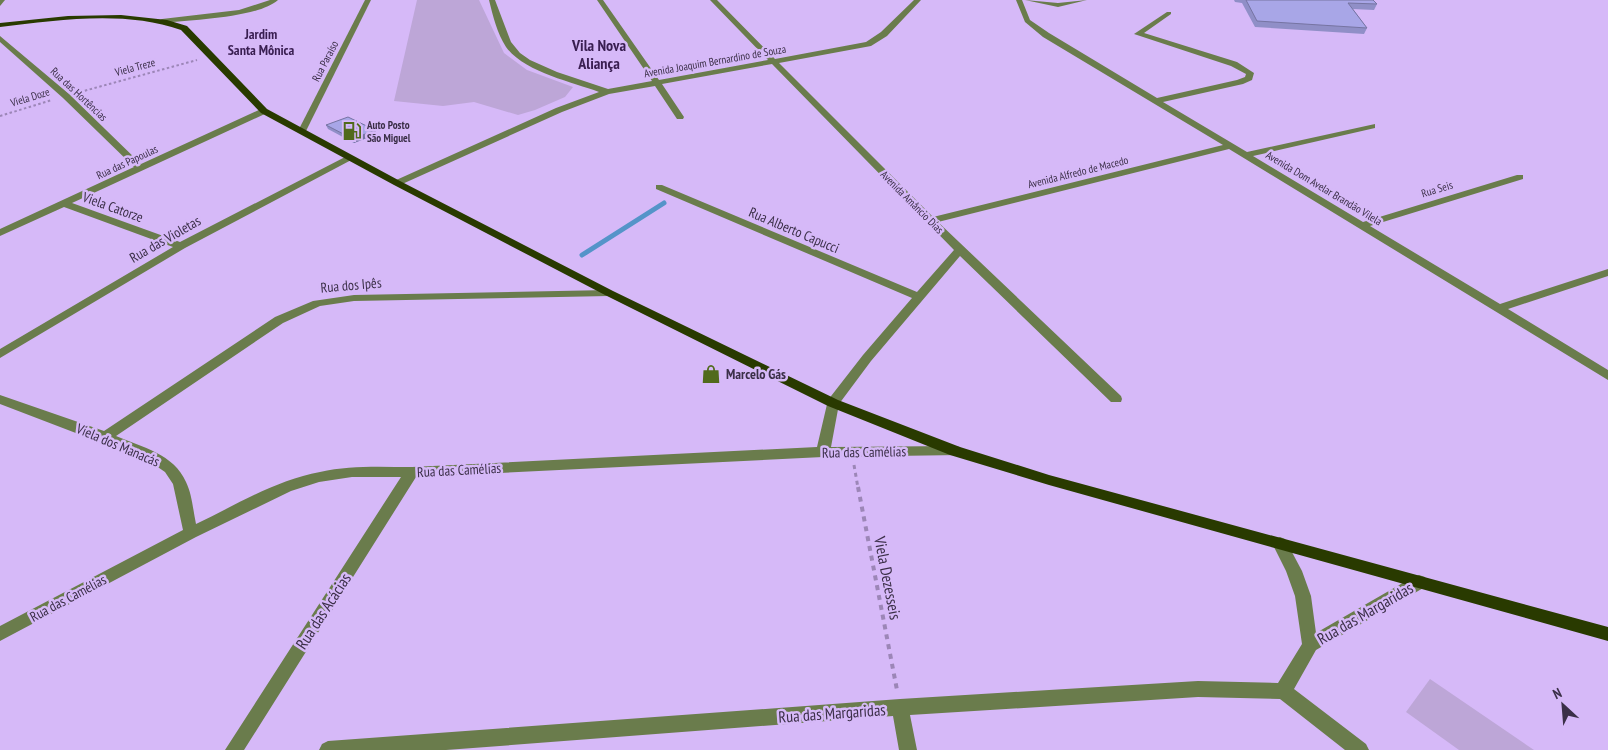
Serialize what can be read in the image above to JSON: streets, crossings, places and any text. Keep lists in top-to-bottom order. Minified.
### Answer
{"streets":{"street":["Rua Paraíso","Avenida Joaquim Bernardino de Souza","Rua das Hortências","Rua das Papoulas","Avenida Alfredo de Macedo","Avenida Dom Avelar Brandão Vilela","Rua Seis","Avenida Amâncio Dias","Viela Catorze","Rua Alberto Capucci","Rua das Violetas","Rua dos Ipês","Viela dos Manacás","Rua das Camélias","Rua das Acácias","Rua das Margaridas"],"path":["Viela Treze","Viela Doze","Viela Dezesseis"]},"crossings":[["Avenida Joaquim Bernardino de Souza","Avenida Amâncio Dias"],["Viela Treze","Rua das Hortências"],["Viela Treze","Viela Doze"],["Rua das Hortências","Viela Doze"],["Rua das Hortências","Rua das Papoulas"],["Rua das Papoulas","Viela Catorze"],["Avenida Alfredo de Macedo","Avenida Dom Avelar Brandão Vilela"],["Avenida Alfredo de Macedo","Avenida Amâncio Dias"],["Avenida Dom Avelar Brandão Vilela","Rua Seis"],["Viela Catorze","Rua das Violetas"],["Rua dos Ipês","Viela dos Manacás"],["Viela dos Manacás","Rua das Camélias"],["Rua das Camélias","Viela Dezesseis"],["Rua das Camélias","Rua das Acácias"],["Viela Dezesseis","Rua das Margaridas"]],"districts":["Jardim Santa Mônica","Vila Nova Aliança"],"places":{"fuel station":["Auto Posto São Miguel"],"shop":["Marcelo Gás"]},"north":"top left"}
